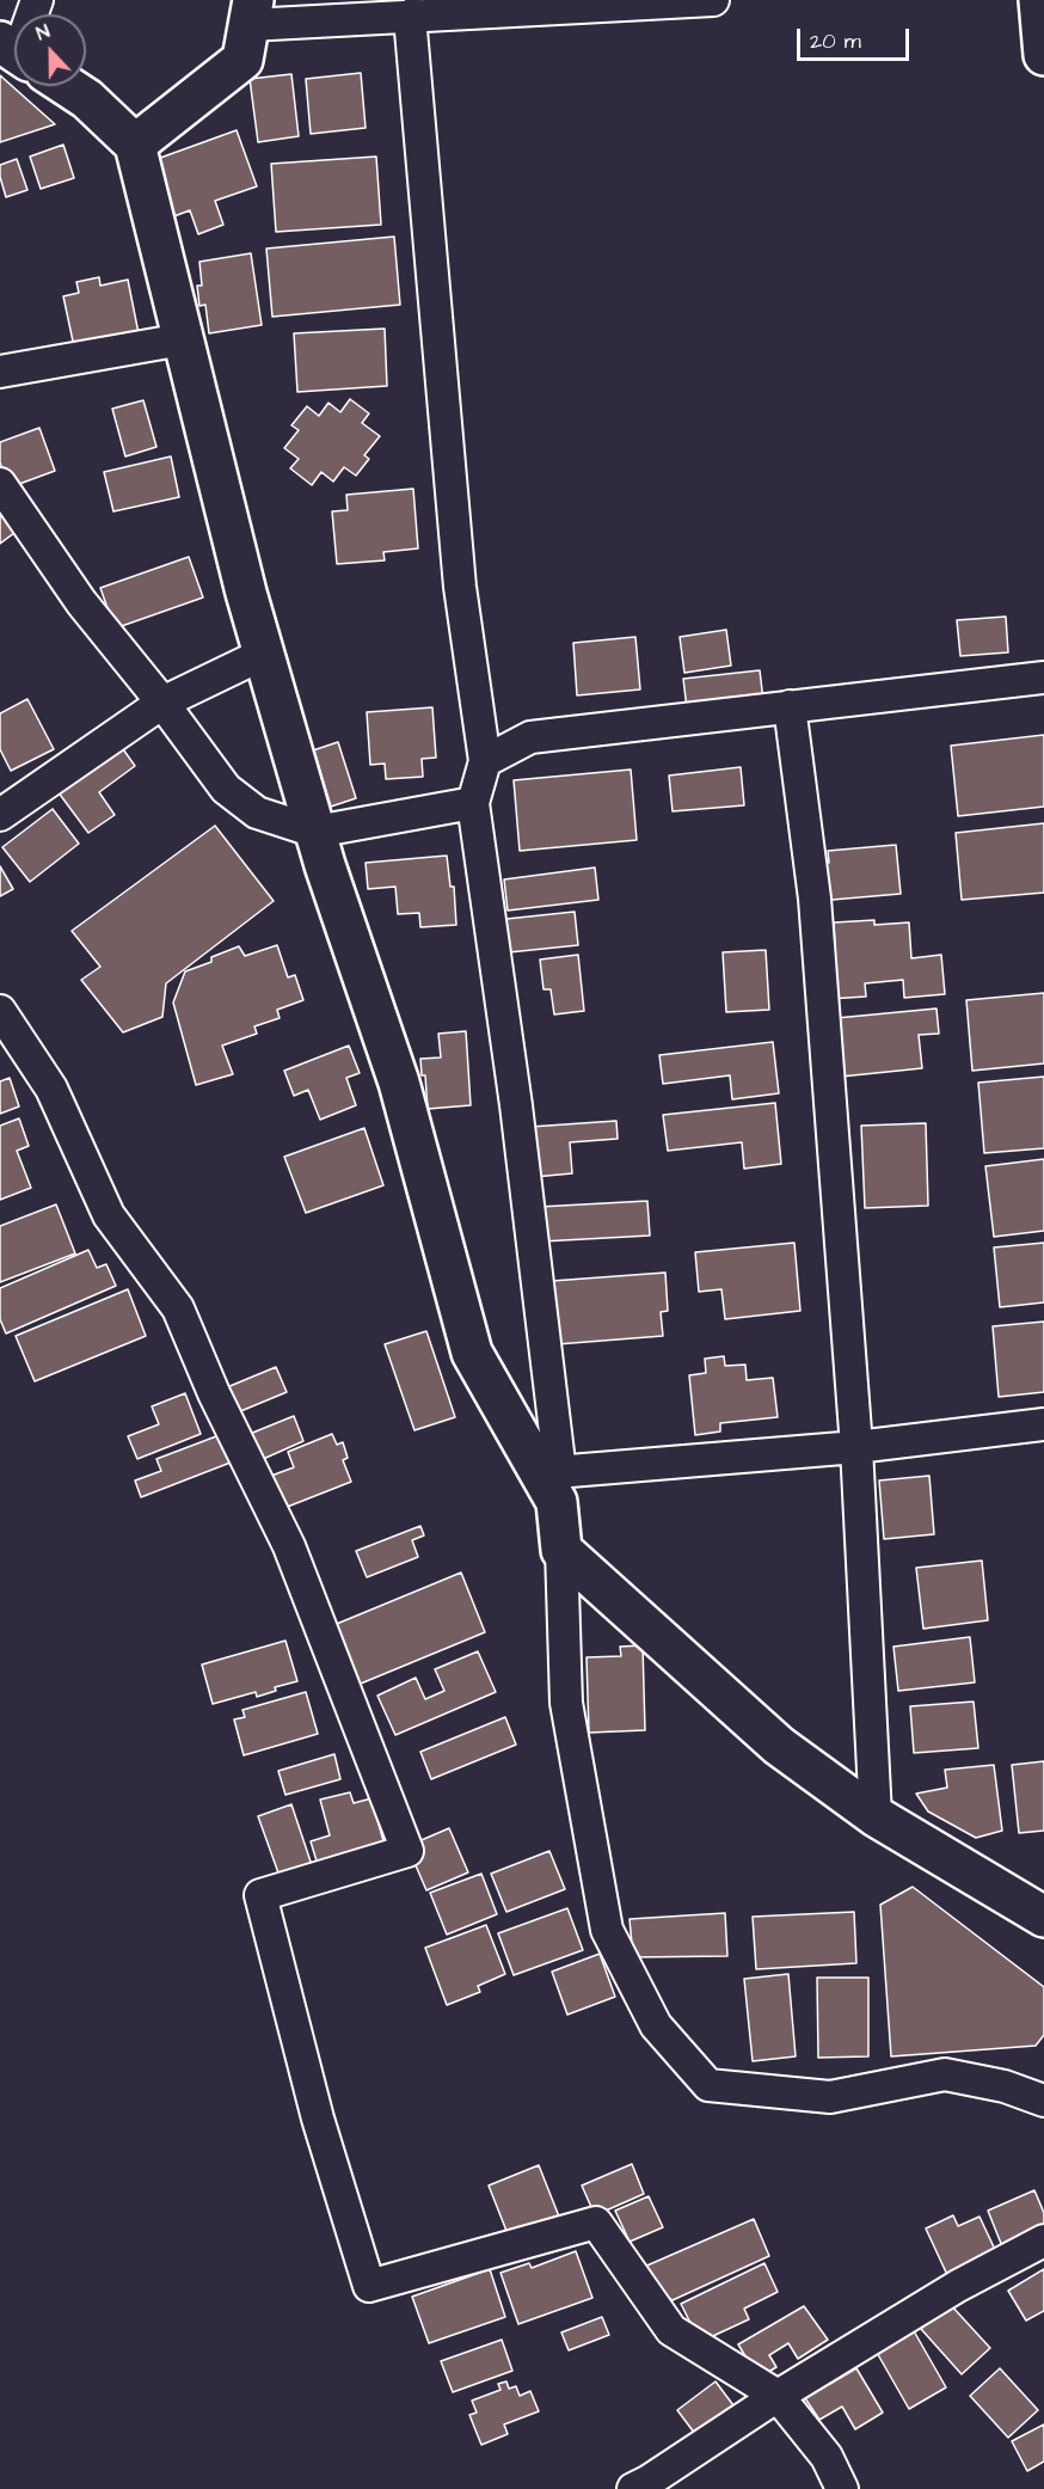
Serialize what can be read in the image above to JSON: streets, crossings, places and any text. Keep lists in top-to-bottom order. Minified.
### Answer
{"scale_bar":"20 m","north":"top"}
